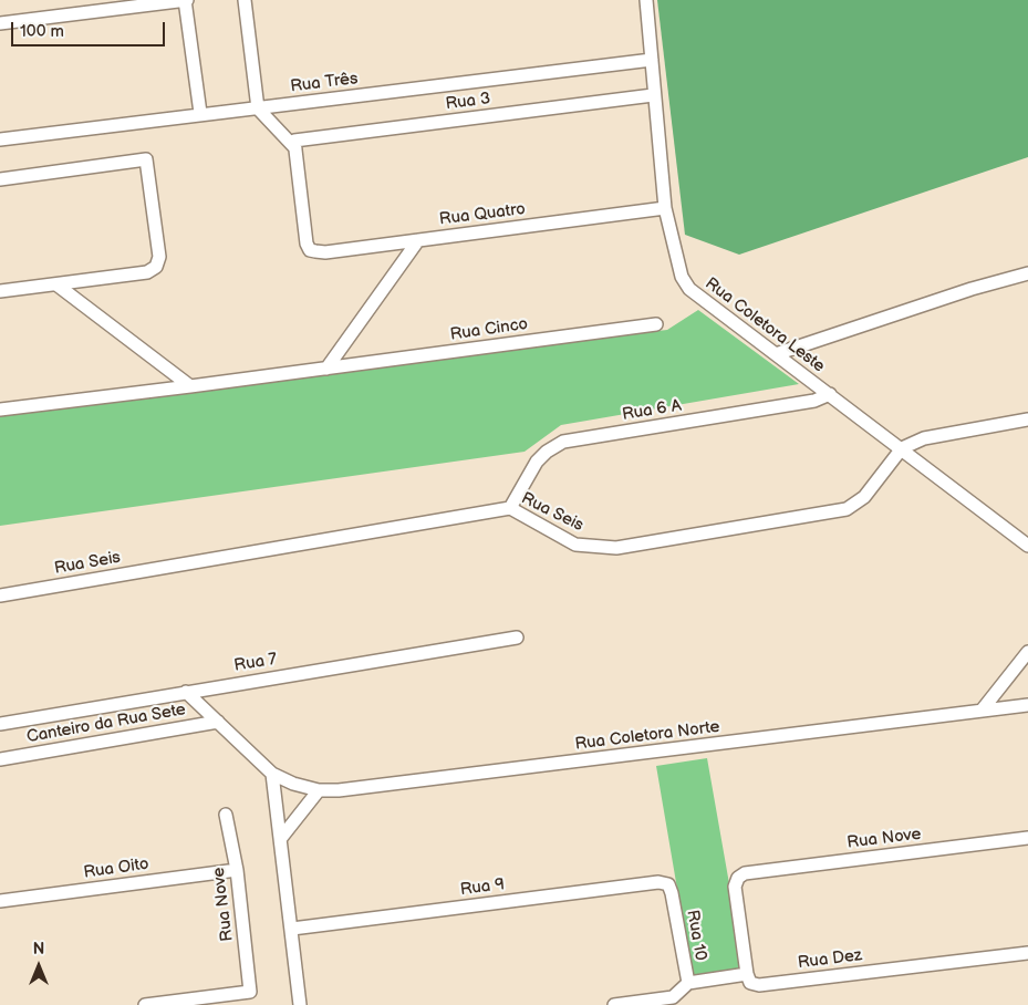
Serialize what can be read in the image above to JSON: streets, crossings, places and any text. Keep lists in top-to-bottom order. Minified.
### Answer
{"streets":{"street":["Rua Três","Rua 3","Rua Quatro","Rua Coletora Leste","Rua Cinco","Rua 6 A","Rua Seis","Rua 7","Canteiro da Rua Sete","Rua Coletora Norte","Rua Nove","Rua Oito","Rua 9","Rua 10","Rua Dez"]},"crossings":[["Rua Três","Rua Coletora Leste"],["Rua 3","Rua Quatro"],["Rua 3","Rua Coletora Leste"],["Rua Quatro","Rua Coletora Leste"],["Rua Coletora Leste","Rua 6 A"],["Rua Coletora Leste","Rua Seis"],["Rua 6 A","Rua Seis"],["Rua 7","Rua Coletora Norte"],["Canteiro da Rua Sete","Rua Coletora Norte"],["Rua Nove","Rua Oito"],["Rua Nove","Rua Dez"],["Rua 9","Rua 10"]],"scale_bar":"100 m","north":"top"}
